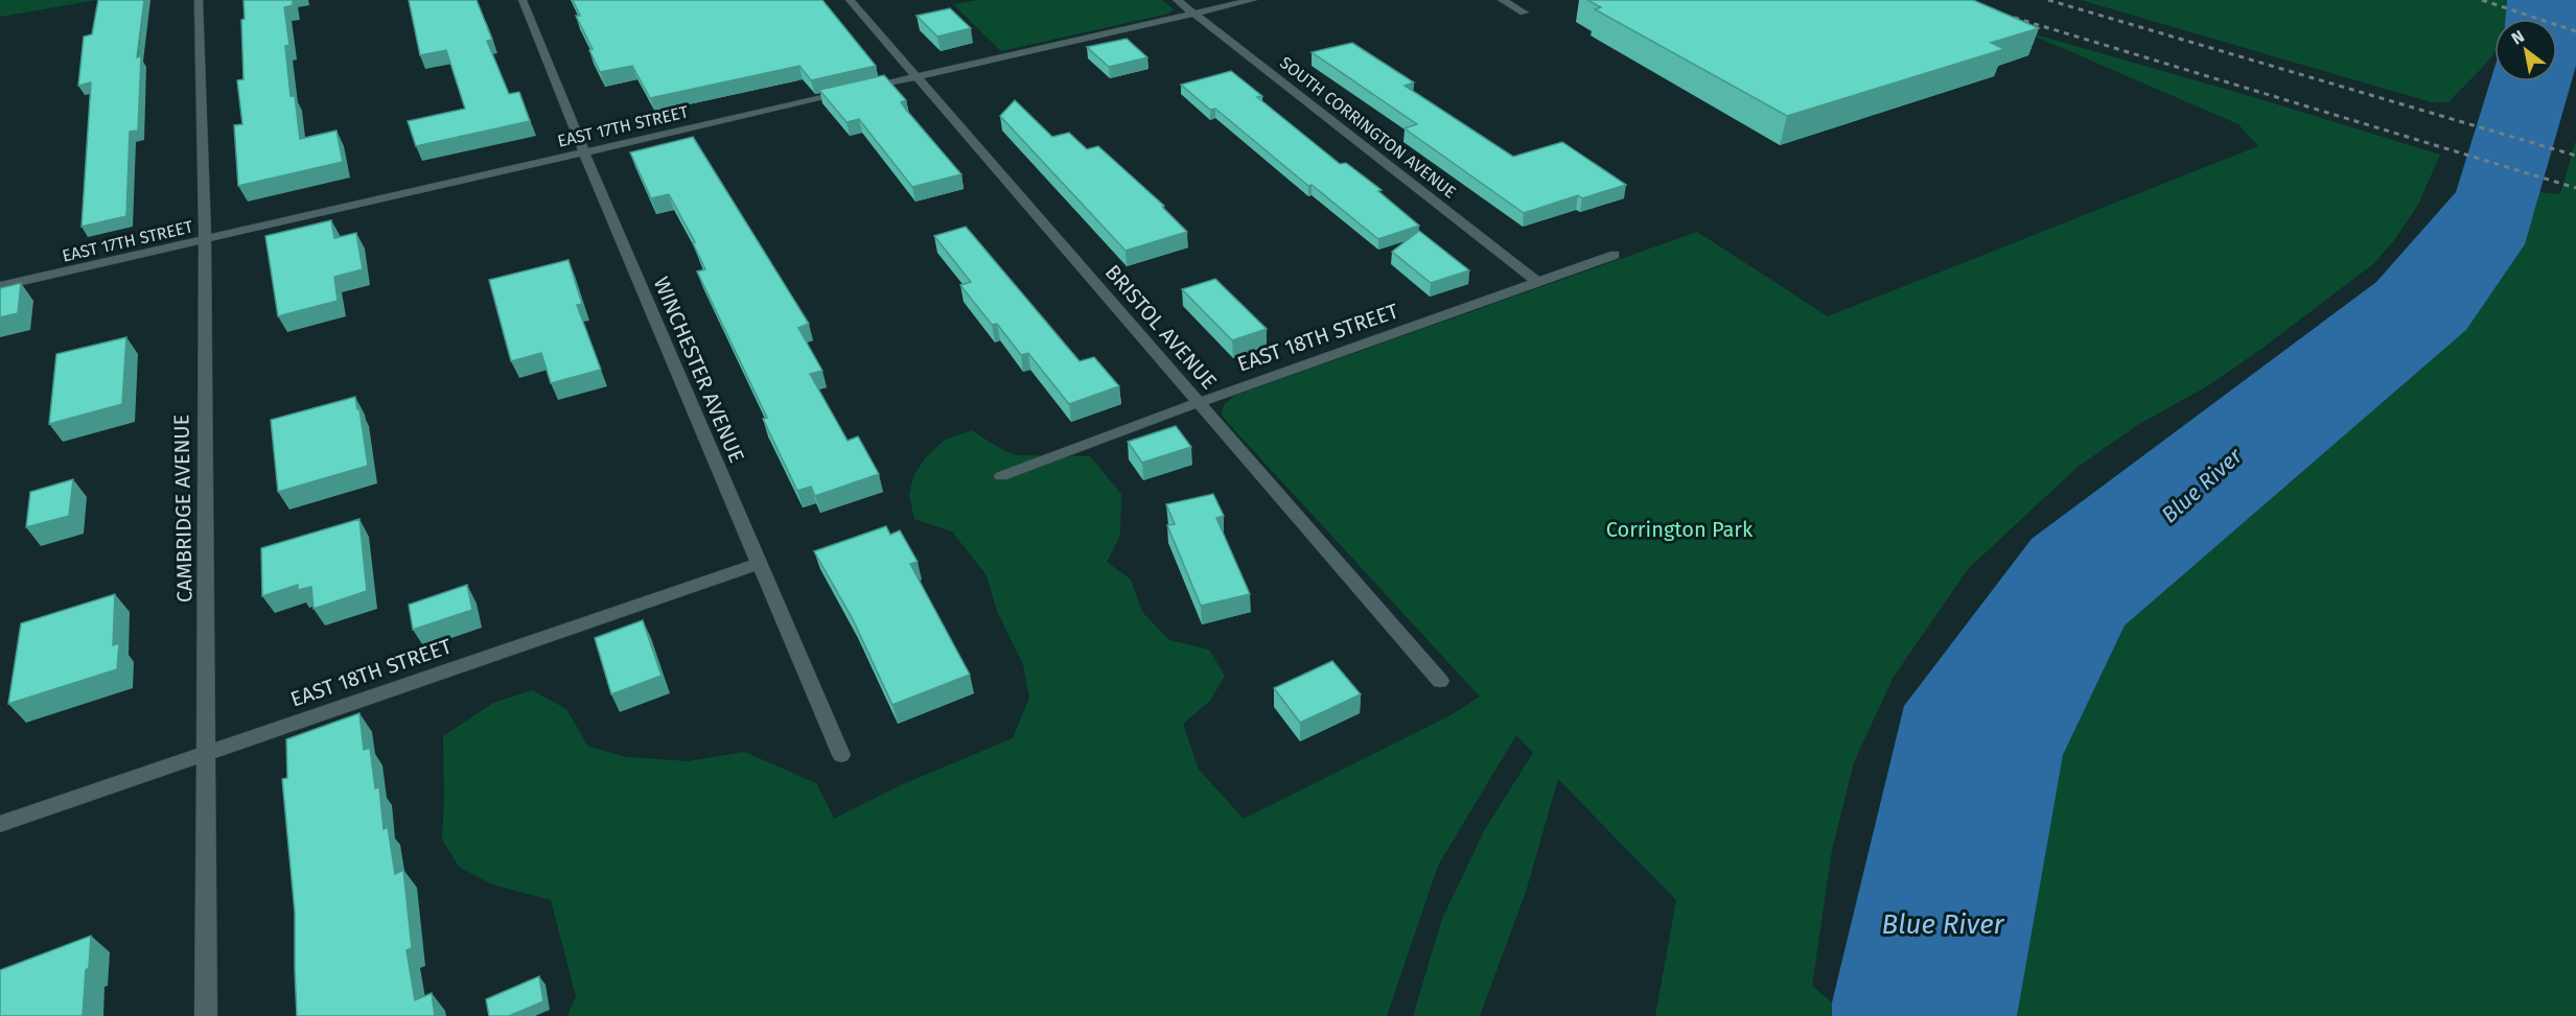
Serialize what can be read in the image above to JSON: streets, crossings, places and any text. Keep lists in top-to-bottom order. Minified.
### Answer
{"streets":{"street":["EAST 17TH STREET","SOUTH CORRINGTON AVENUE","BRISTOL AVENUE","EAST 18TH STREET","WINCHESTER AVENUE","CAMBRIDGE AVENUE"]},"crossings":[["EAST 17TH STREET","SOUTH CORRINGTON AVENUE"],["EAST 17TH STREET","BRISTOL AVENUE"],["EAST 17TH STREET","WINCHESTER AVENUE"],["EAST 17TH STREET","CAMBRIDGE AVENUE"],["SOUTH CORRINGTON AVENUE","EAST 18TH STREET"],["BRISTOL AVENUE","EAST 18TH STREET"],["EAST 18TH STREET","WINCHESTER AVENUE"],["EAST 18TH STREET","CAMBRIDGE AVENUE"]],"water":["Blue River"],"parks":["Corrington Park"],"north":"top left"}
